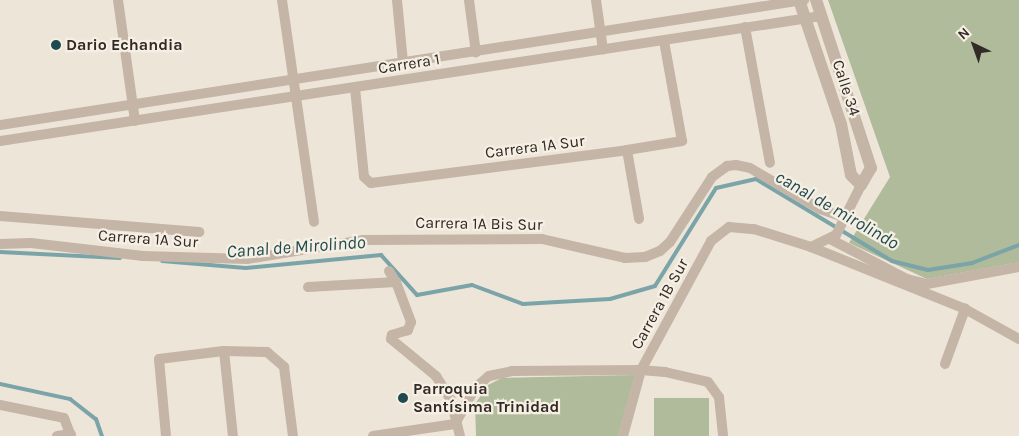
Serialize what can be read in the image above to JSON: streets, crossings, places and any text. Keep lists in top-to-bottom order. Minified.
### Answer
{"streets":{"street":["Carrera 1","Calle 34","Carrera 1A Sur","Carrera 1A Bis Sur","Carrera 1B Sur"]},"crossings":[["Carrera 1","Calle 34"],["Carrera 1","Carrera 1A Sur"],["Calle 34","Carrera 1A Bis Sur"],["Carrera 1A Sur","Carrera 1A Bis Sur"]],"water":["canal de mirolindo","Canal de Mirolindo"],"places":["Dario Echandia","Parroquia Santísima Trinidad"],"north":"top left"}
